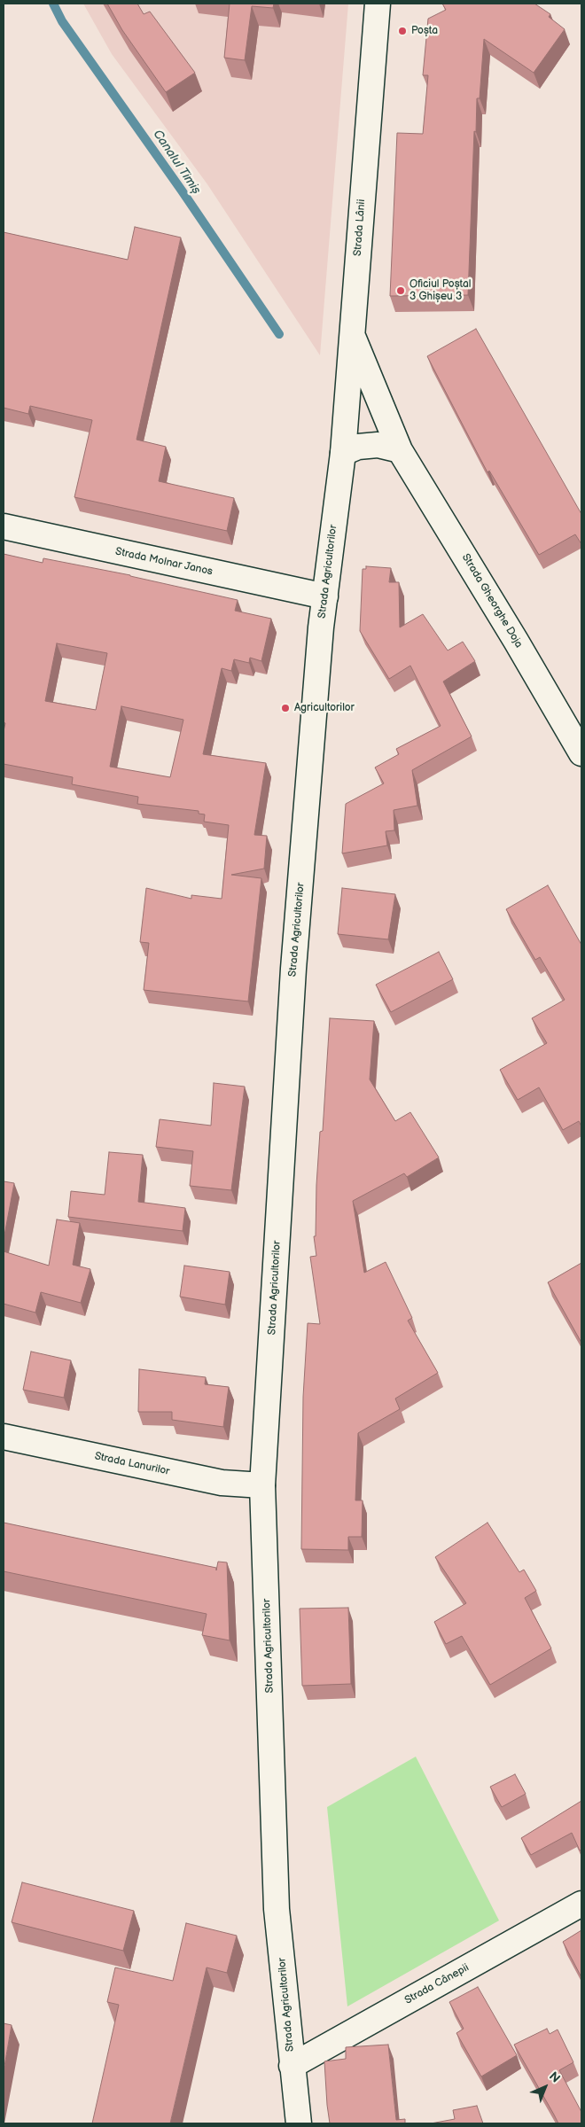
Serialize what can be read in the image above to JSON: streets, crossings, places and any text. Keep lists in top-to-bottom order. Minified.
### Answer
{"streets":{"street":["Strada Lânii","Strada Molnar Janos","Strada Agricultorilor","Strada Gheorghe Doja","Strada Lanurilor","Strada Cânepii"]},"crossings":[["Strada Lânii","Strada Agricultorilor"],["Strada Lânii","Strada Gheorghe Doja"],["Strada Molnar Janos","Strada Agricultorilor"],["Strada Agricultorilor","Strada Lanurilor"],["Strada Agricultorilor","Strada Cânepii"]],"water":["Canalul Timiș"],"places":["Poșta","Oficiul Poștal 3 Ghișeu 3","Agricultorilor"],"north":"top right"}
